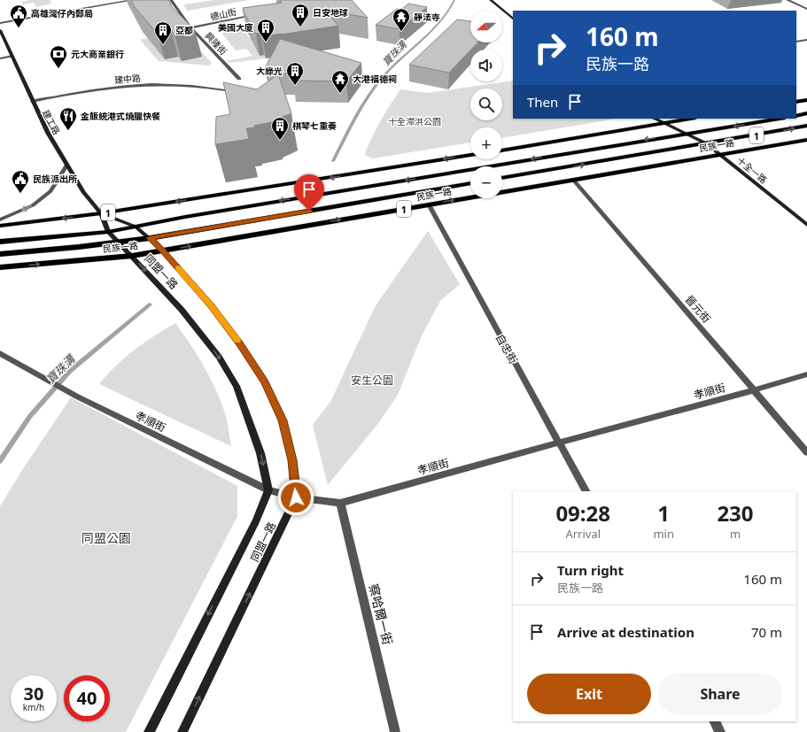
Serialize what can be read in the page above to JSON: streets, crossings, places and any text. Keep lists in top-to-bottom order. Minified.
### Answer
{"streets":{"main road":["1","民族一路"],"street":["德山街","興隆街","建中路","建工路","十全一路","同盟一路","晉元街","自忠街","孝順街","察哈爾一街"]},"crossings":[["德山街","興隆街"],["建中路","建工路"],["建工路","1"],["建工路","同盟一路"],["1","同盟一路"],["民族一路","十全一路"],["民族一路","同盟一路"],["民族一路","晉元街"],["民族一路","自忠街"],["同盟一路","孝順街"],["晉元街","孝順街"],["自忠街","孝順街"],["孝順街","察哈爾一街"]],"water":["寶珠溝"],"parks":["十全滯洪公園","安生公園","同盟公園"],"places":{"building":["日安地球","美國大廈","亞都","大綠光","棋琴七重奏"],"public building":["高雄灣仔內郵局","民族派出所"],"temple":["靜法寺","大港福德祠"],"bank":["元大商業銀行"],"restaurant":["金飯統港式燒臘快餐"]},"north":"left","page":{"map_buttons":["+","−"],"turn":["160 m","民族一路"],"then":"Then","eta":["09:28","Arrival","1","min","230","m"],"list":[{"name":"Turn right","note":"民族一路","value":"160 m"},{"name":"Arrive at destination","value":"70 m"}],"buttons":["Exit","Share"],"speed":"30 km/h","limit":"40"}}
